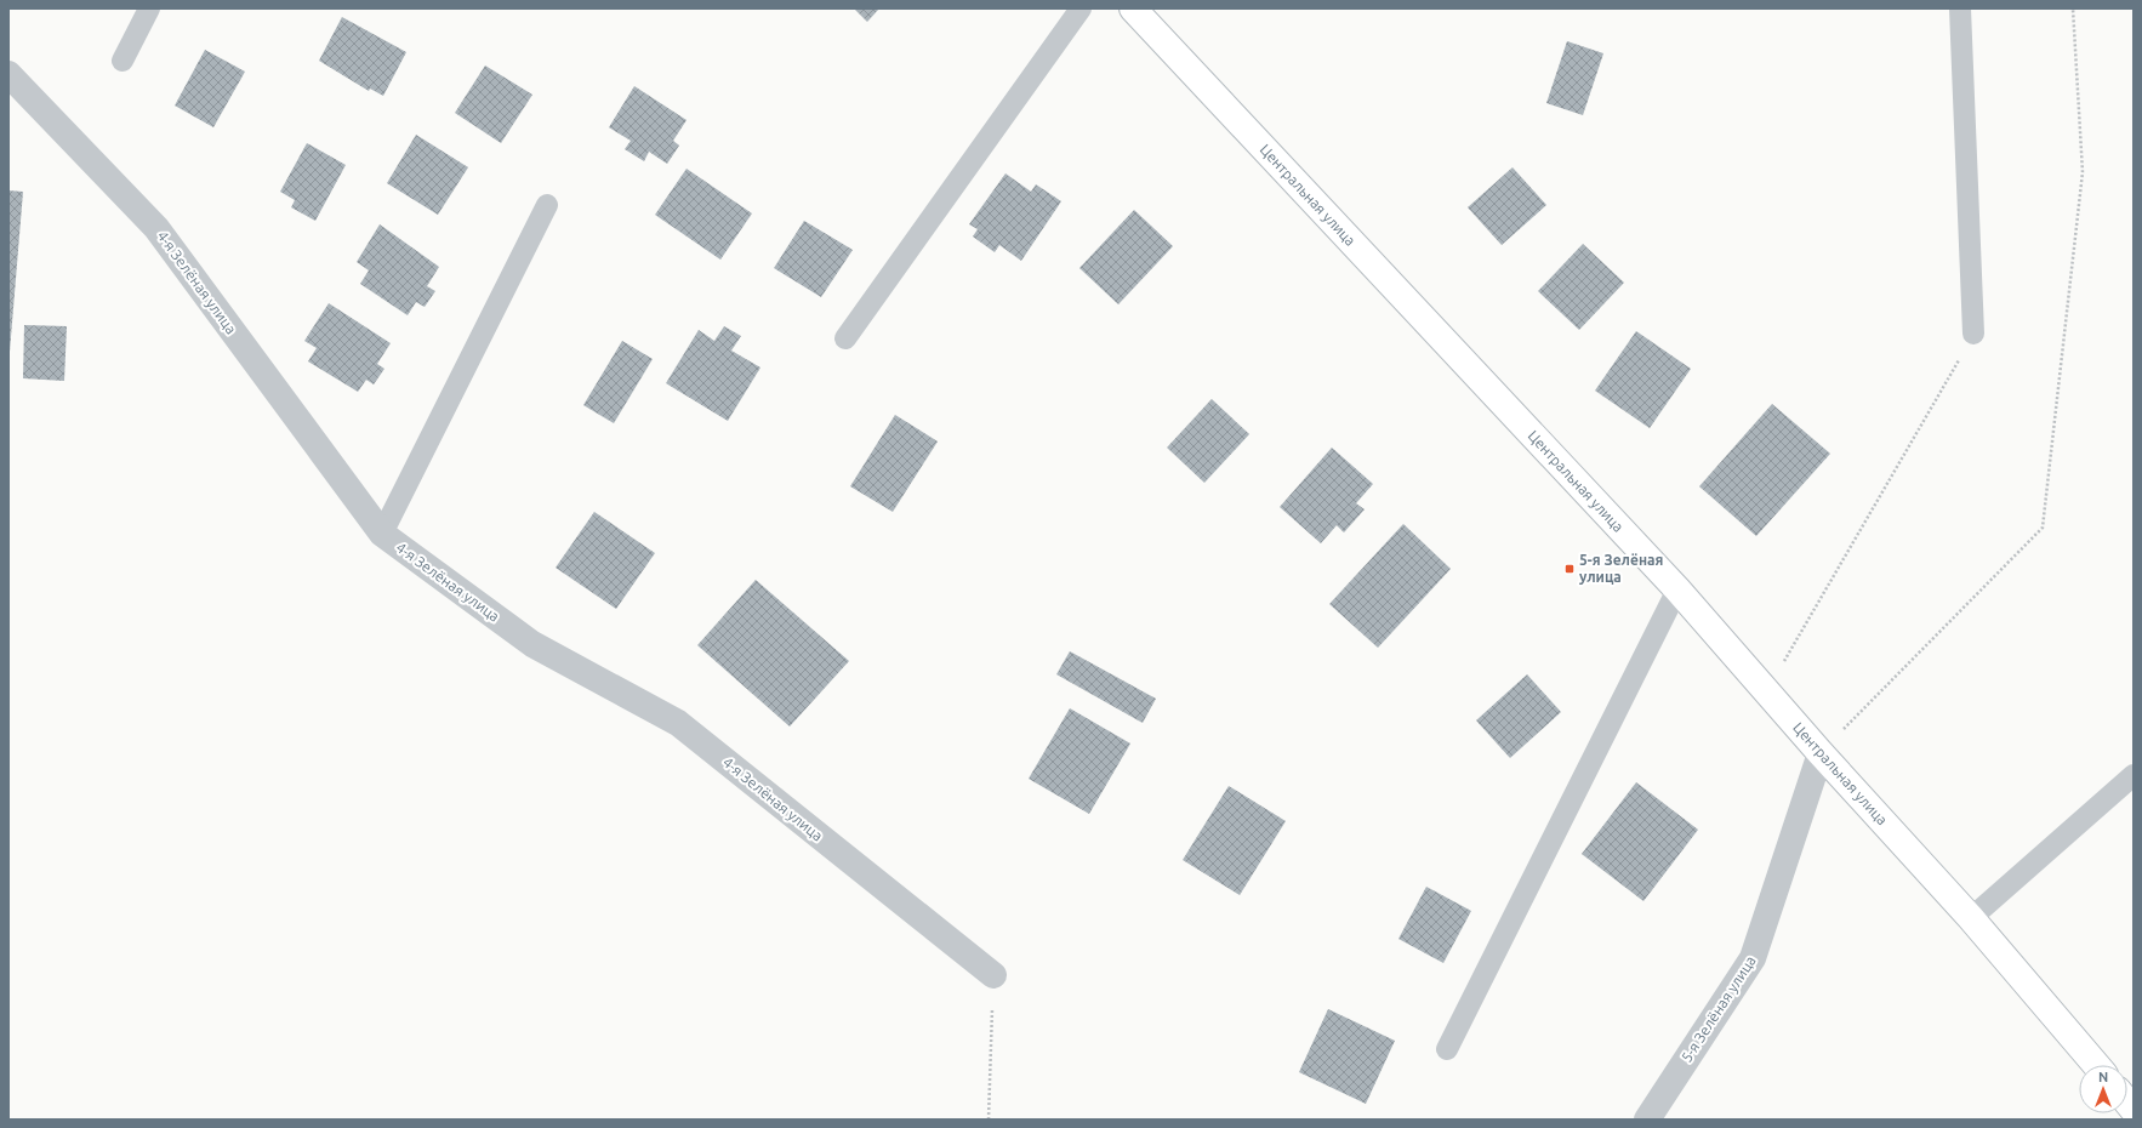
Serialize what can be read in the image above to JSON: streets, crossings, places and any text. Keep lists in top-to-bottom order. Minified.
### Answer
{"streets":{"street":["Центральная улица","4-я Зелёная улица","5-я Зелёная улица"]},"crossings":[["Центральная улица","5-я Зелёная улица"]],"places":{"transit":["5-я Зелёная улица"]},"north":"top"}
